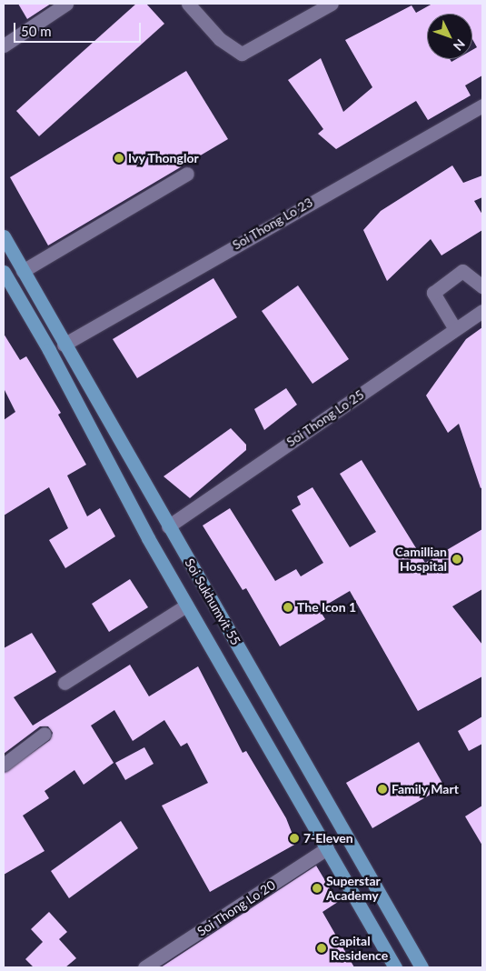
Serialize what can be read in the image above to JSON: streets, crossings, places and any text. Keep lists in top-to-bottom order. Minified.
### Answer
{"streets":{"main road":["Soi Sukhumvit 55"],"street":["Soi Thong Lo 23","Soi Thong Lo 25","Soi Thong Lo 20"]},"crossings":[["Soi Thong Lo 23","Soi Sukhumvit 55"],["Soi Thong Lo 25","Soi Sukhumvit 55"],["Soi Sukhumvit 55","Soi Thong Lo 20"]],"places":["Ivy Thonglor","Camillian Hospital","The Icon 1","Family Mart","7-Eleven","Superstar Academy","Capital Residence"],"scale_bar":"50 m","north":"bottom right"}
